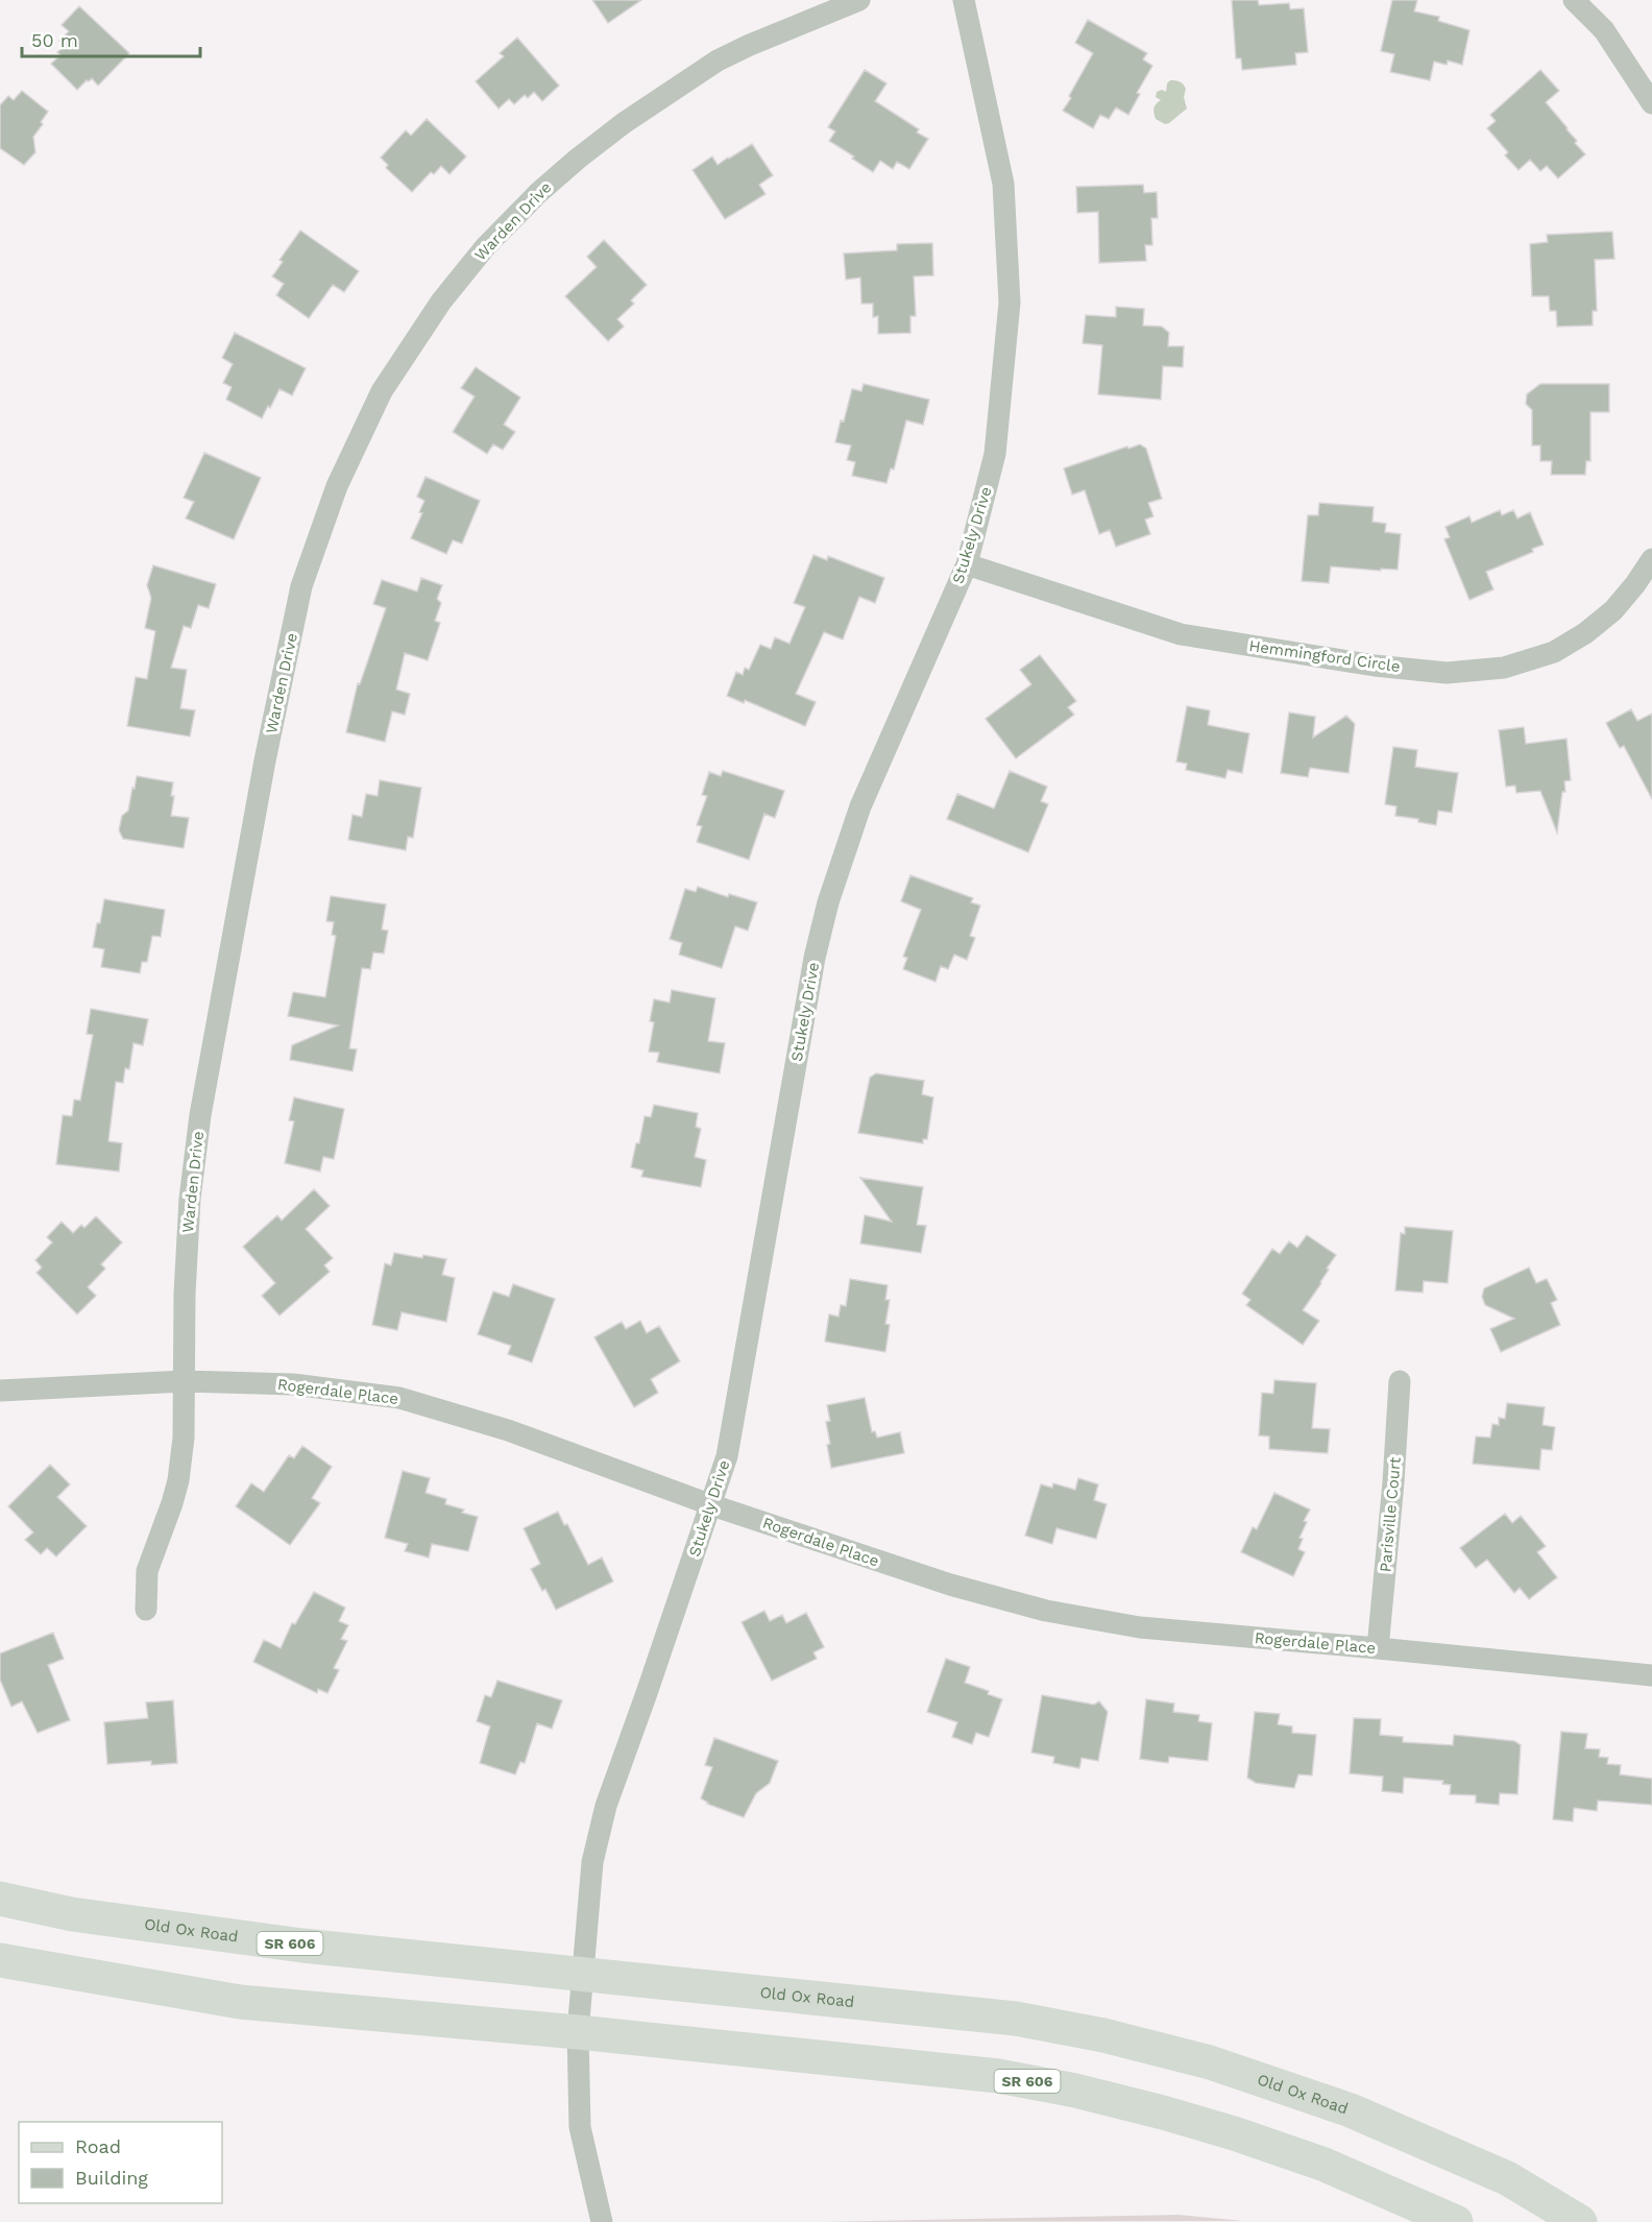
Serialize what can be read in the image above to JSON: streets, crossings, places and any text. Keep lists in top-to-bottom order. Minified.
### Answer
{"streets":{"main road":["Old Ox Road","SR 606"],"street":["Warden Drive","Stukely Drive","Hemmingford Circle","Rogerdale Place","Parisville Court"]},"crossings":[["Warden Drive","Rogerdale Place"],["Stukely Drive","Hemmingford Circle"],["Stukely Drive","Rogerdale Place"],["Stukely Drive","Old Ox Road"],["Stukely Drive","SR 606"],["Rogerdale Place","Parisville Court"]],"legend":["Road","Building"],"scale_bar":"50 m"}
